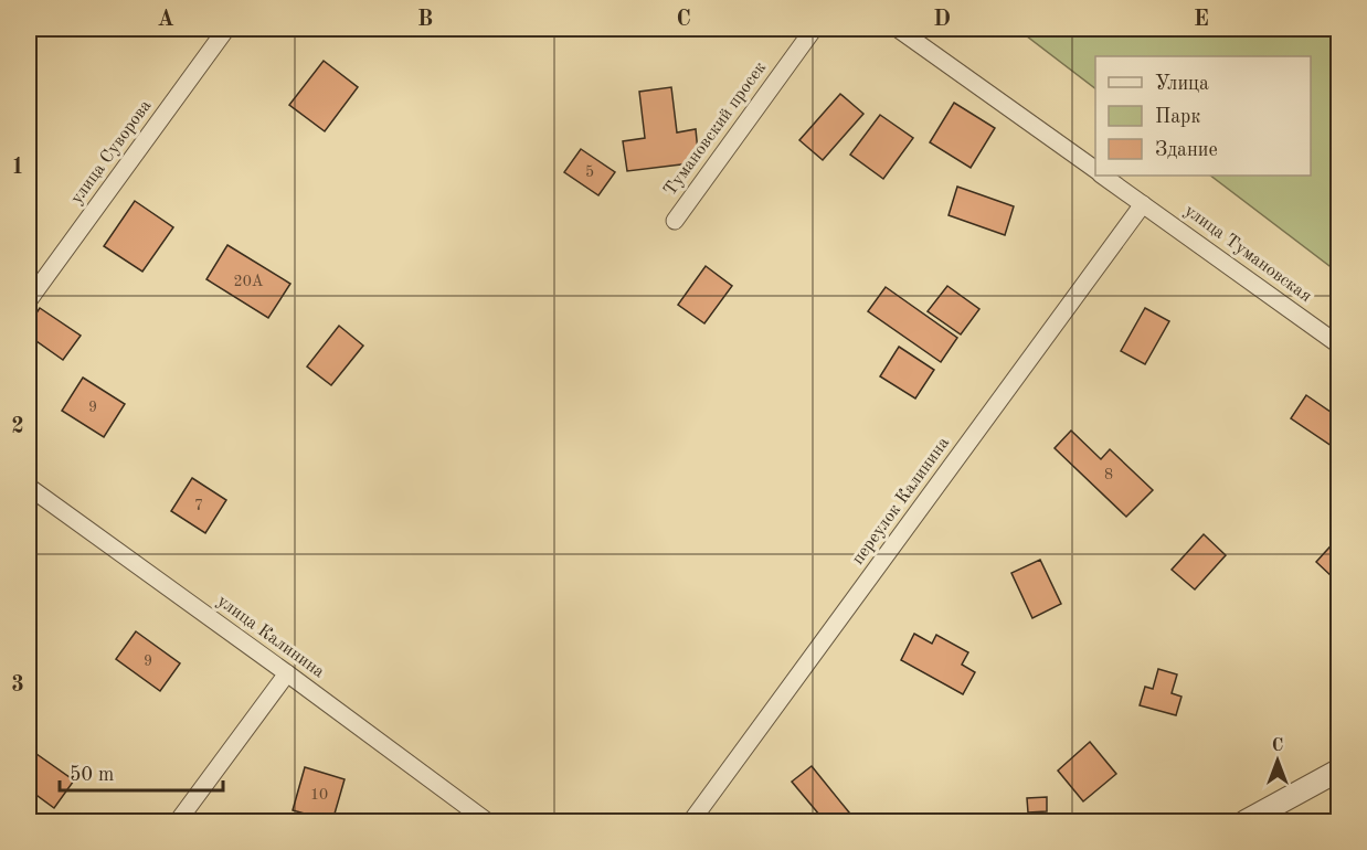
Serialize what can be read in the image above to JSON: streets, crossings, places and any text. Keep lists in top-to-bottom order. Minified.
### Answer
{"streets":{"street":["Тумановский просек","улица Суворова","улица Тумановская","переулок Калинина","улица Калинина"]},"crossings":[["улица Тумановская","переулок Калинина"]],"house_numbers":["5","20А","9","8","7","9","10"],"legend":["Улица","Парк","Здание"],"scale_bar":"50 m","north":"top","grid":{"columns":["A","B","C","D","E"],"rows":["1","2","3"]}}
